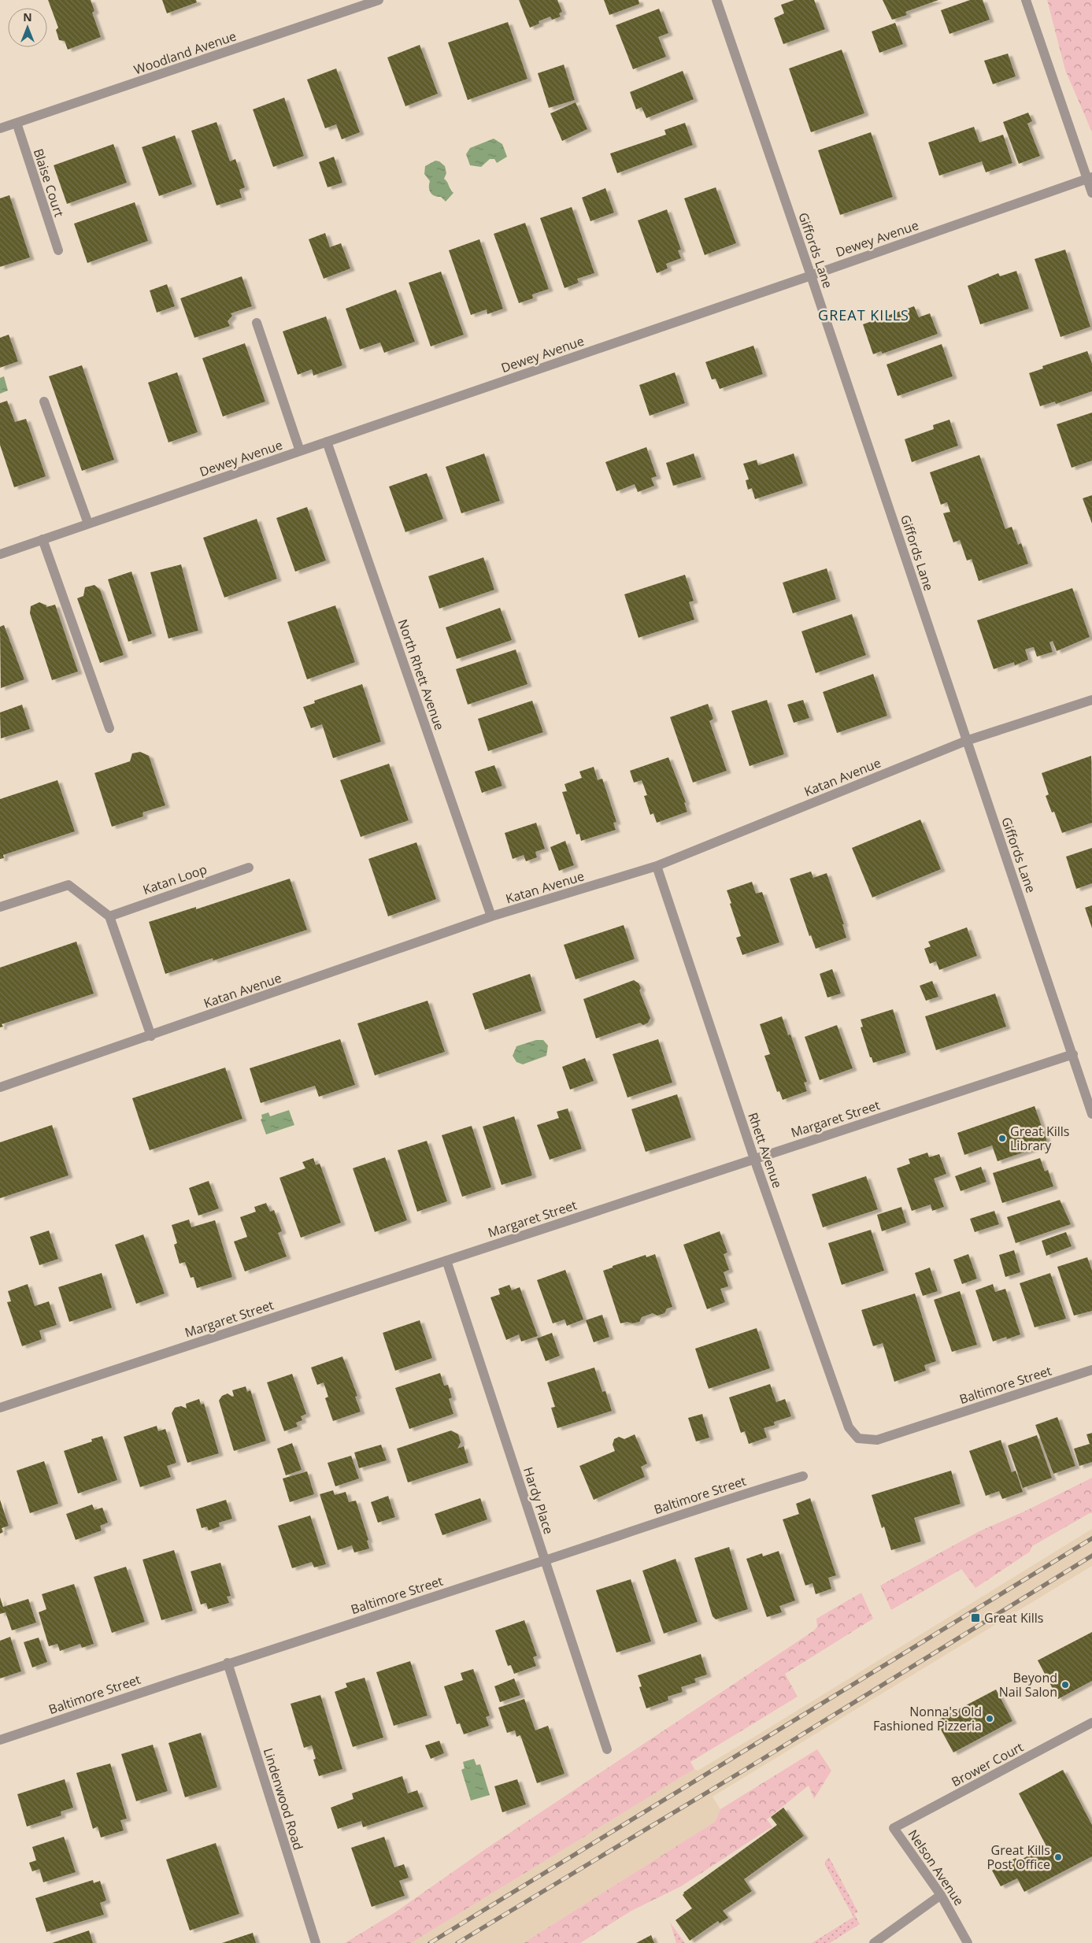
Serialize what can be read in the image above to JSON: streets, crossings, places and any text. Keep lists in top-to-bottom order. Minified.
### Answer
{"streets":{"street":["Woodland Avenue","Blaise Court","Dewey Avenue","Giffords Lane","North Rhett Avenue","Katan Avenue","Katan Loop","Margaret Street","Rhett Avenue","Baltimore Street","Hardy Place","Brower Court","Lindenwood Road","Nelson Avenue"]},"crossings":[["Woodland Avenue","Blaise Court"],["Dewey Avenue","Giffords Lane"],["Dewey Avenue","North Rhett Avenue"],["Giffords Lane","Katan Avenue"],["Giffords Lane","Margaret Street"],["North Rhett Avenue","Katan Avenue"],["Katan Avenue","Rhett Avenue"],["Margaret Street","Rhett Avenue"],["Margaret Street","Hardy Place"],["Rhett Avenue","Baltimore Street"],["Baltimore Street","Hardy Place"],["Baltimore Street","Lindenwood Road"],["Brower Court","Nelson Avenue"]],"districts":["GREAT KILLS"],"places":{"other":["Great Kills Library","Beyond Nail Salon","Nonna's Old Fashioned Pizzeria","Great Kills Post Office"],"transit":["Great Kills"]},"north":"top"}
